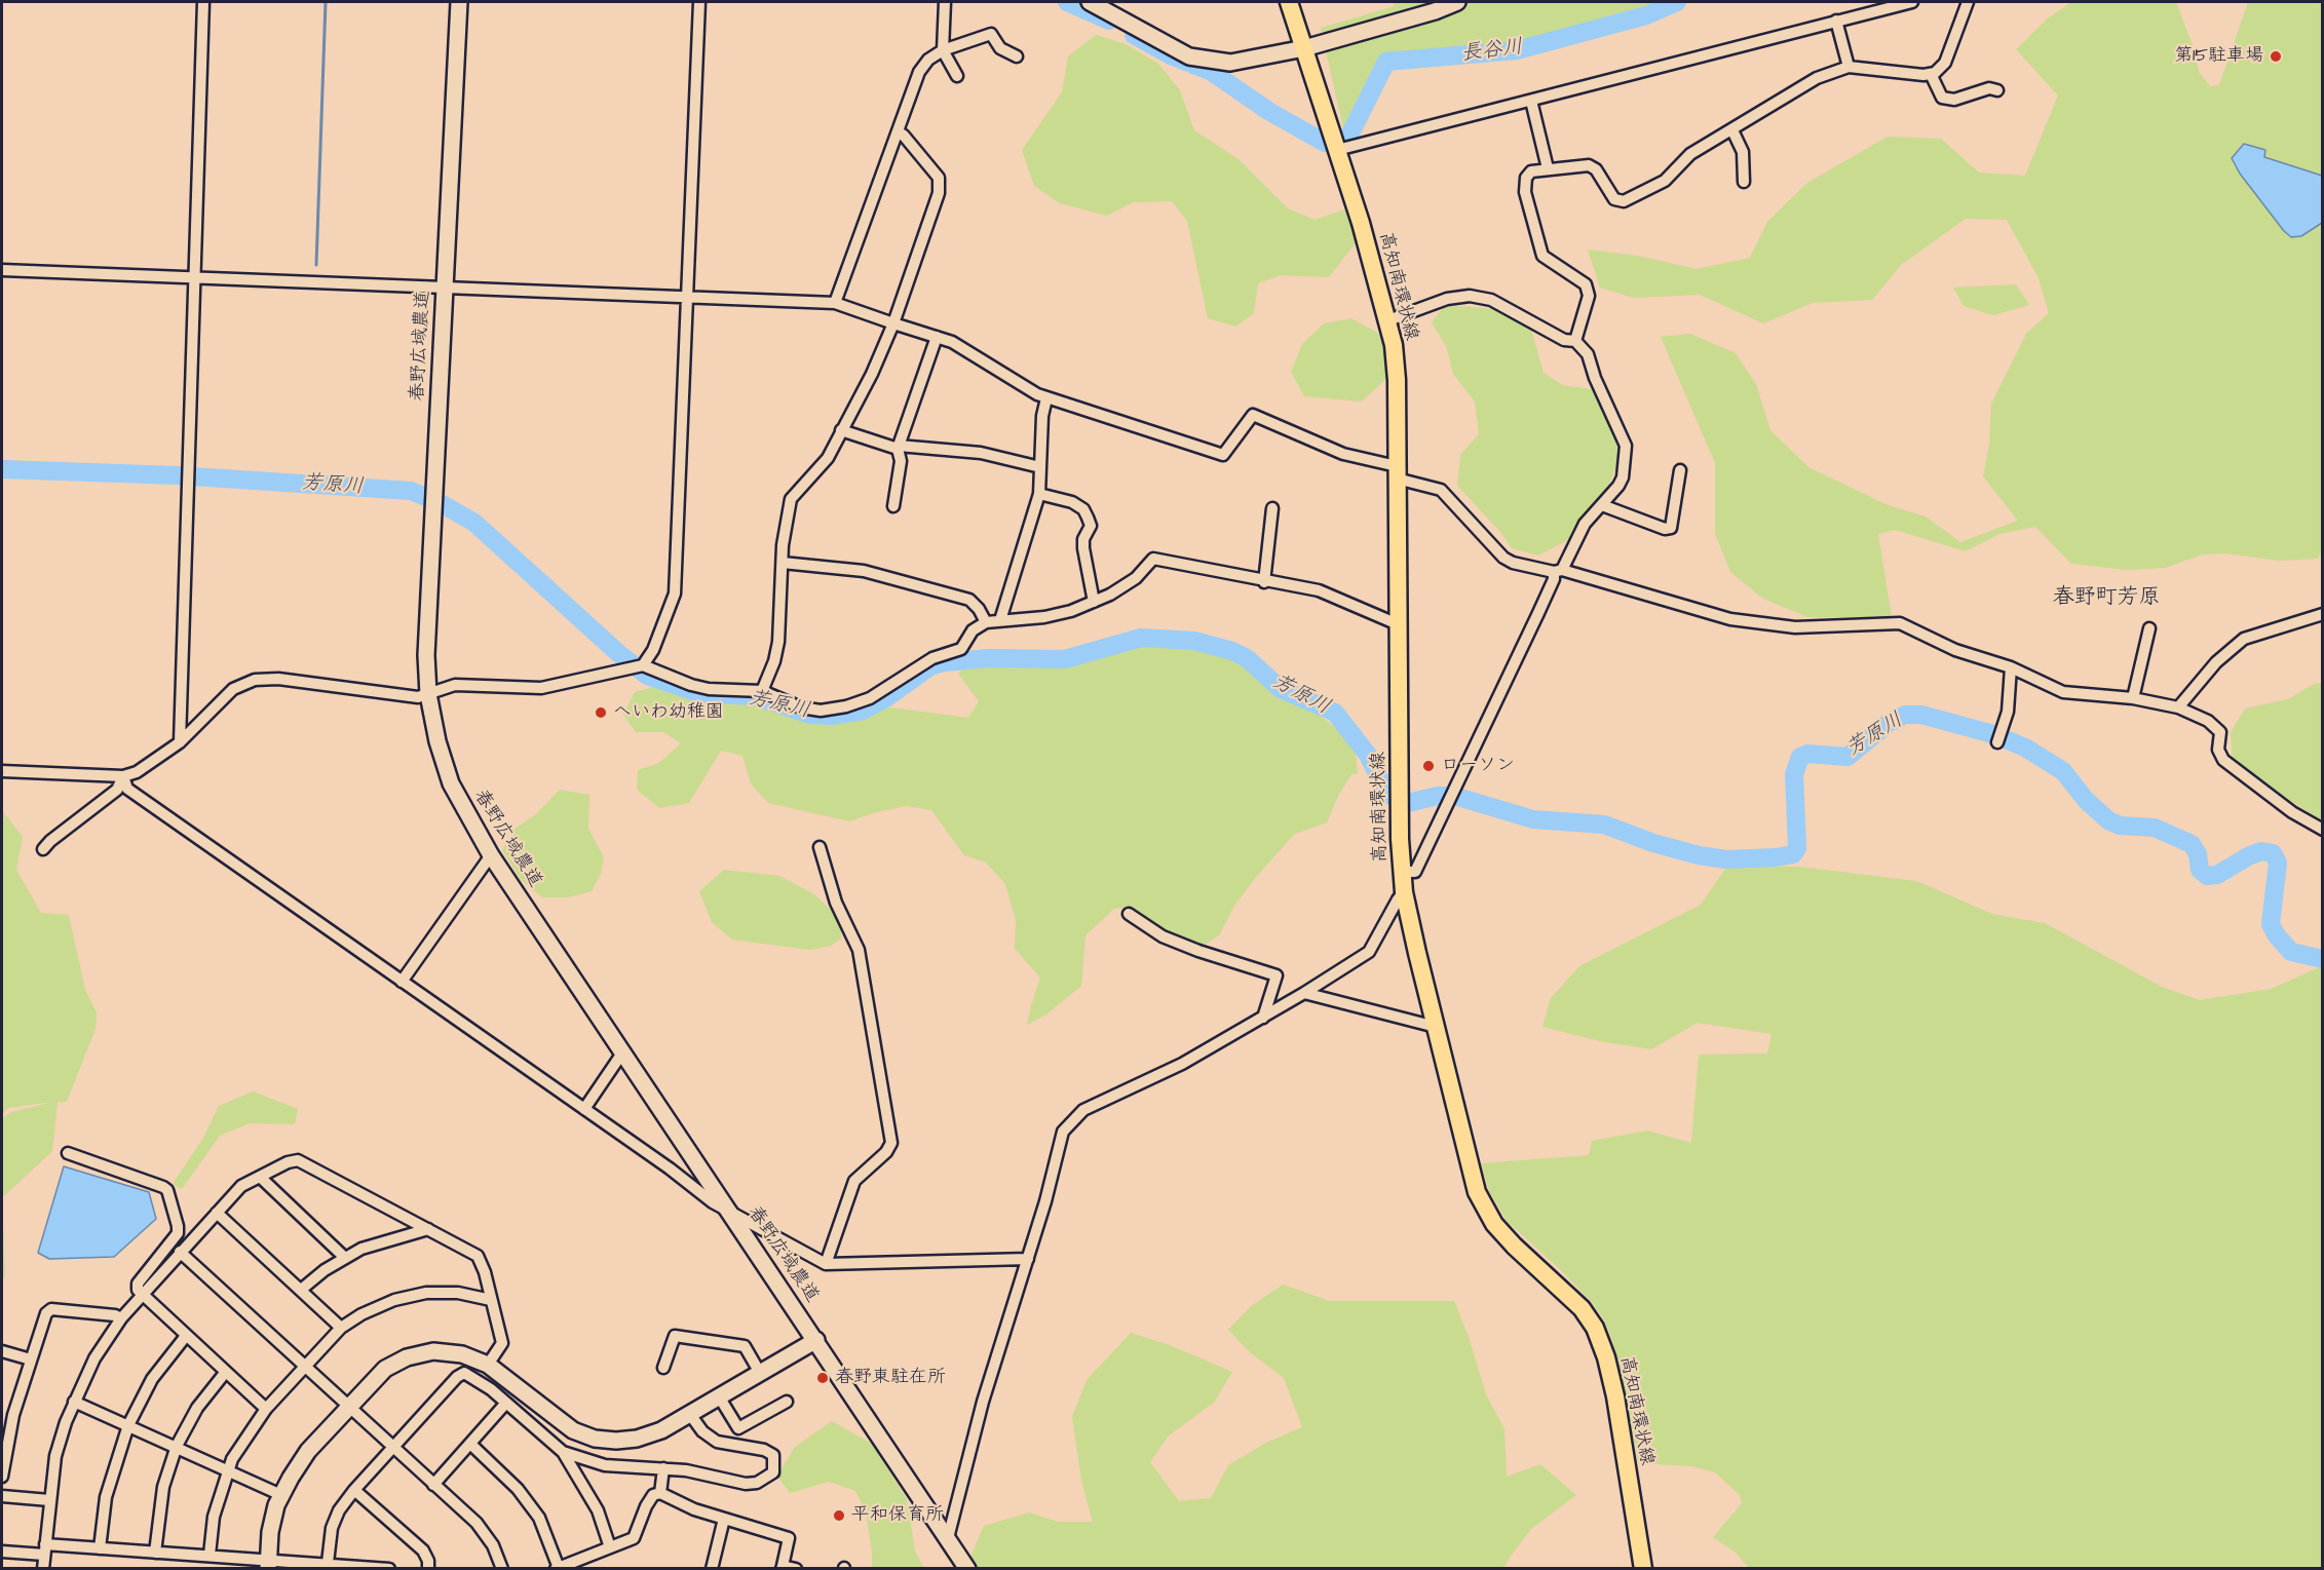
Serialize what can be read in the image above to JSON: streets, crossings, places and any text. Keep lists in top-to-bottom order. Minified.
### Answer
{"streets":{"main road":["高知南環状線"],"street":["春野広域農道"]},"districts":["春野町芳原"],"water":["長谷川","芳原川"],"places":["第15駐車場","へいわ幼稚園","ローソン","春野東駐在所","平和保育所"]}
